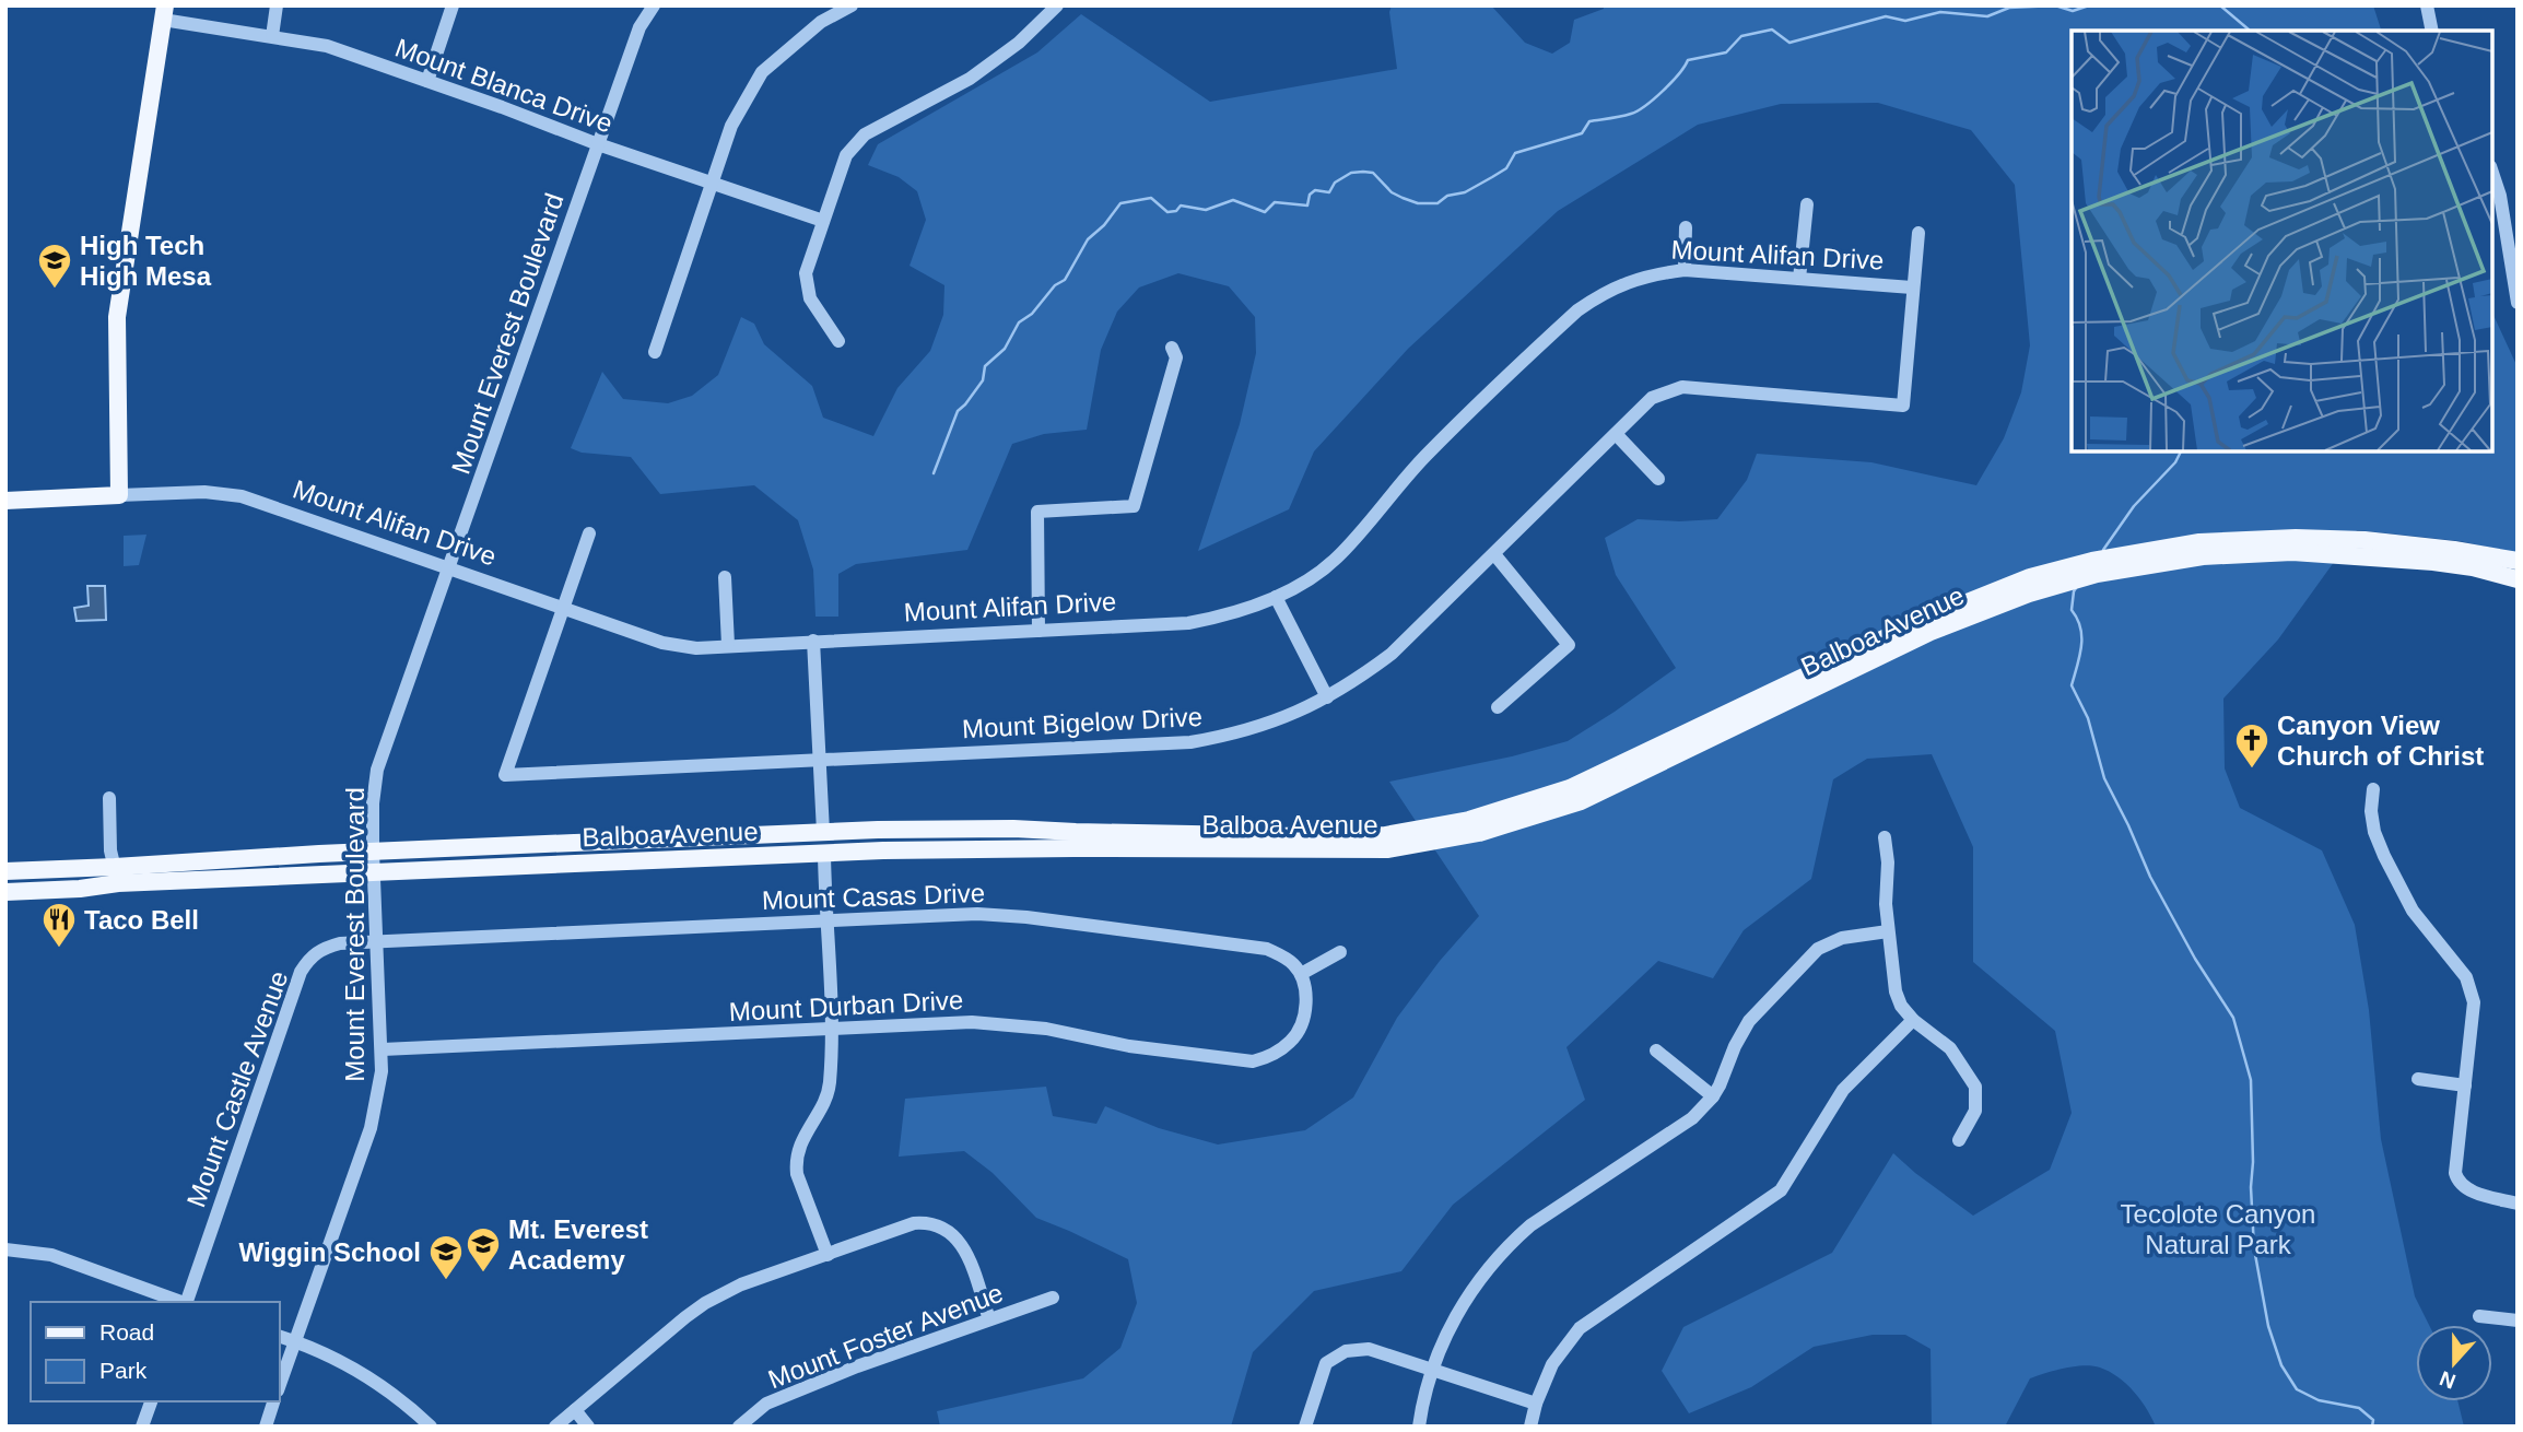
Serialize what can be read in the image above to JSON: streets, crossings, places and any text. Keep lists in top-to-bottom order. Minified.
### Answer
{"streets":{"main road":["Mount Alifan Drive","Balboa Avenue"],"street":["Mount Blanca Drive","Mount Everest Boulevard","Mount Bigelow Drive","Mount Casas Drive","Mount Durban Drive","Mount Castle Avenue","Mount Foster Avenue"]},"crossings":[["Mount Blanca Drive","Mount Everest Boulevard"],["Mount Alifan Drive","Mount Everest Boulevard"],["Mount Alifan Drive","Mount Bigelow Drive"],["Mount Everest Boulevard","Balboa Avenue"],["Mount Everest Boulevard","Mount Casas Drive"],["Mount Everest Boulevard","Mount Durban Drive"],["Mount Everest Boulevard","Mount Castle Avenue"],["Mount Casas Drive","Mount Durban Drive"],["Mount Casas Drive","Mount Castle Avenue"]],"parks":["Tecolote Canyon Natural Park"],"places":{"school or university":["High Tech High Mesa","Mt. Everest Academy","Wiggin School"],"church":["Canyon View Church of Christ"],"restaurant":["Taco Bell"]},"legend":["Road","Park"],"north":"bottom"}
